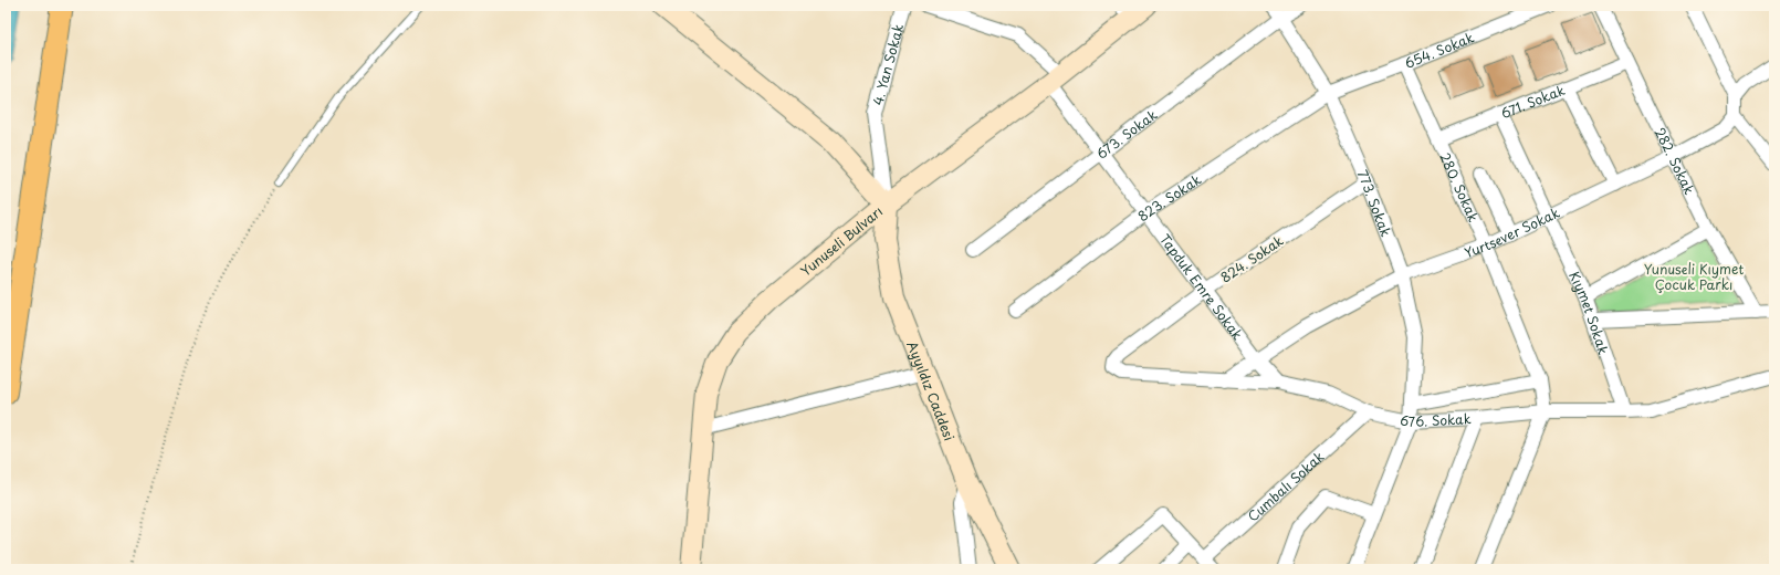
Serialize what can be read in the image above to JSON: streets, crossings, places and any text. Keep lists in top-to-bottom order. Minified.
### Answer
{"streets":{"main road":["Yunuseli Bulvarı","Ayyıldız Caddesi"],"street":["654. Sokak","4. Yan Sokak","671. Sokak","673. Sokak","282. Sokak","280. Sokak","823. Sokak","773. Sokak","Yurtsever Sokak","824. Sokak","Tapduk Emre Sokak","Kıymet Sokak","676. Sokak","Cumbalı Sokak"]},"crossings":[["654. Sokak","280. Sokak"],["654. Sokak","823. Sokak"],["654. Sokak","773. Sokak"],["4. Yan Sokak","Yunuseli Bulvarı"],["4. Yan Sokak","Ayyıldız Caddesi"],["671. Sokak","282. Sokak"],["671. Sokak","280. Sokak"],["671. Sokak","Kıymet Sokak"],["673. Sokak","773. Sokak"],["673. Sokak","Tapduk Emre Sokak"],["282. Sokak","Yurtsever Sokak"],["280. Sokak","Yurtsever Sokak"],["280. Sokak","676. Sokak"],["823. Sokak","773. Sokak"],["823. Sokak","Tapduk Emre Sokak"],["773. Sokak","Yurtsever Sokak"],["773. Sokak","824. Sokak"],["773. Sokak","676. Sokak"],["Yurtsever Sokak","Tapduk Emre Sokak"],["Yurtsever Sokak","Kıymet Sokak"],["Yurtsever Sokak","676. Sokak"],["Yunuseli Bulvarı","Tapduk Emre Sokak"],["Yunuseli Bulvarı","Ayyıldız Caddesi"],["824. Sokak","Tapduk Emre Sokak"],["824. Sokak","676. Sokak"],["Tapduk Emre Sokak","676. Sokak"],["Kıymet Sokak","676. Sokak"],["676. Sokak","Cumbalı Sokak"]],"parks":["Yunuseli Kıymet Çocuk Parkı"]}
